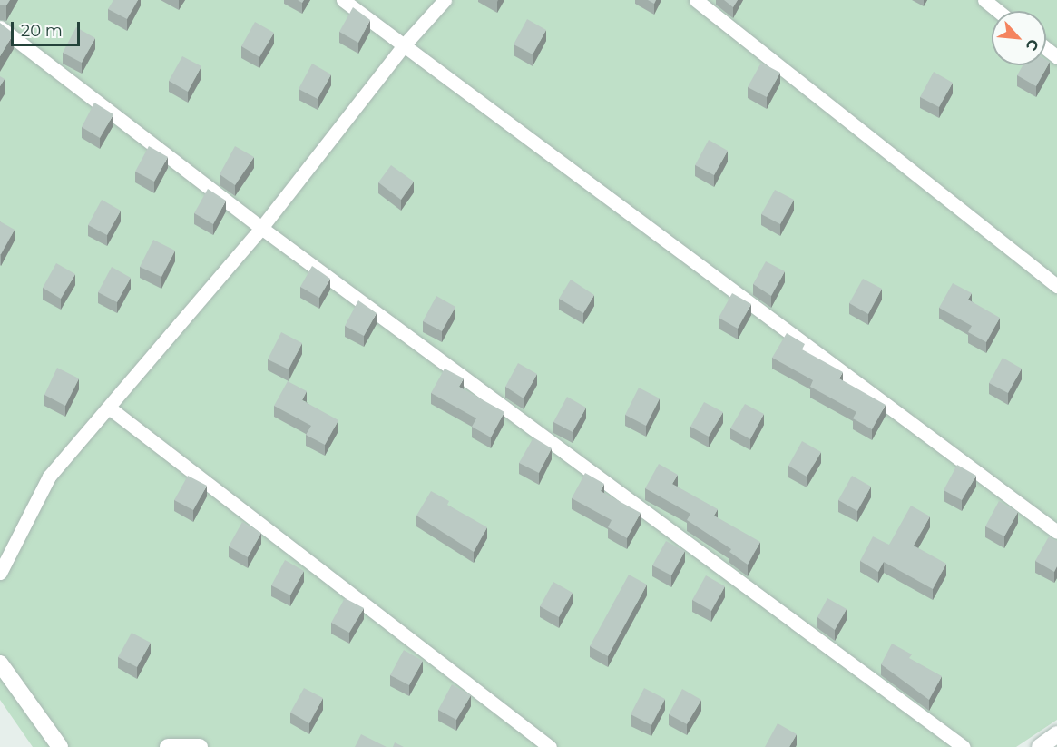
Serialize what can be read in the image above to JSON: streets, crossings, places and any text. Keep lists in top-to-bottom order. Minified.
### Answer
{"scale_bar":"20 m","north":"bottom right"}
